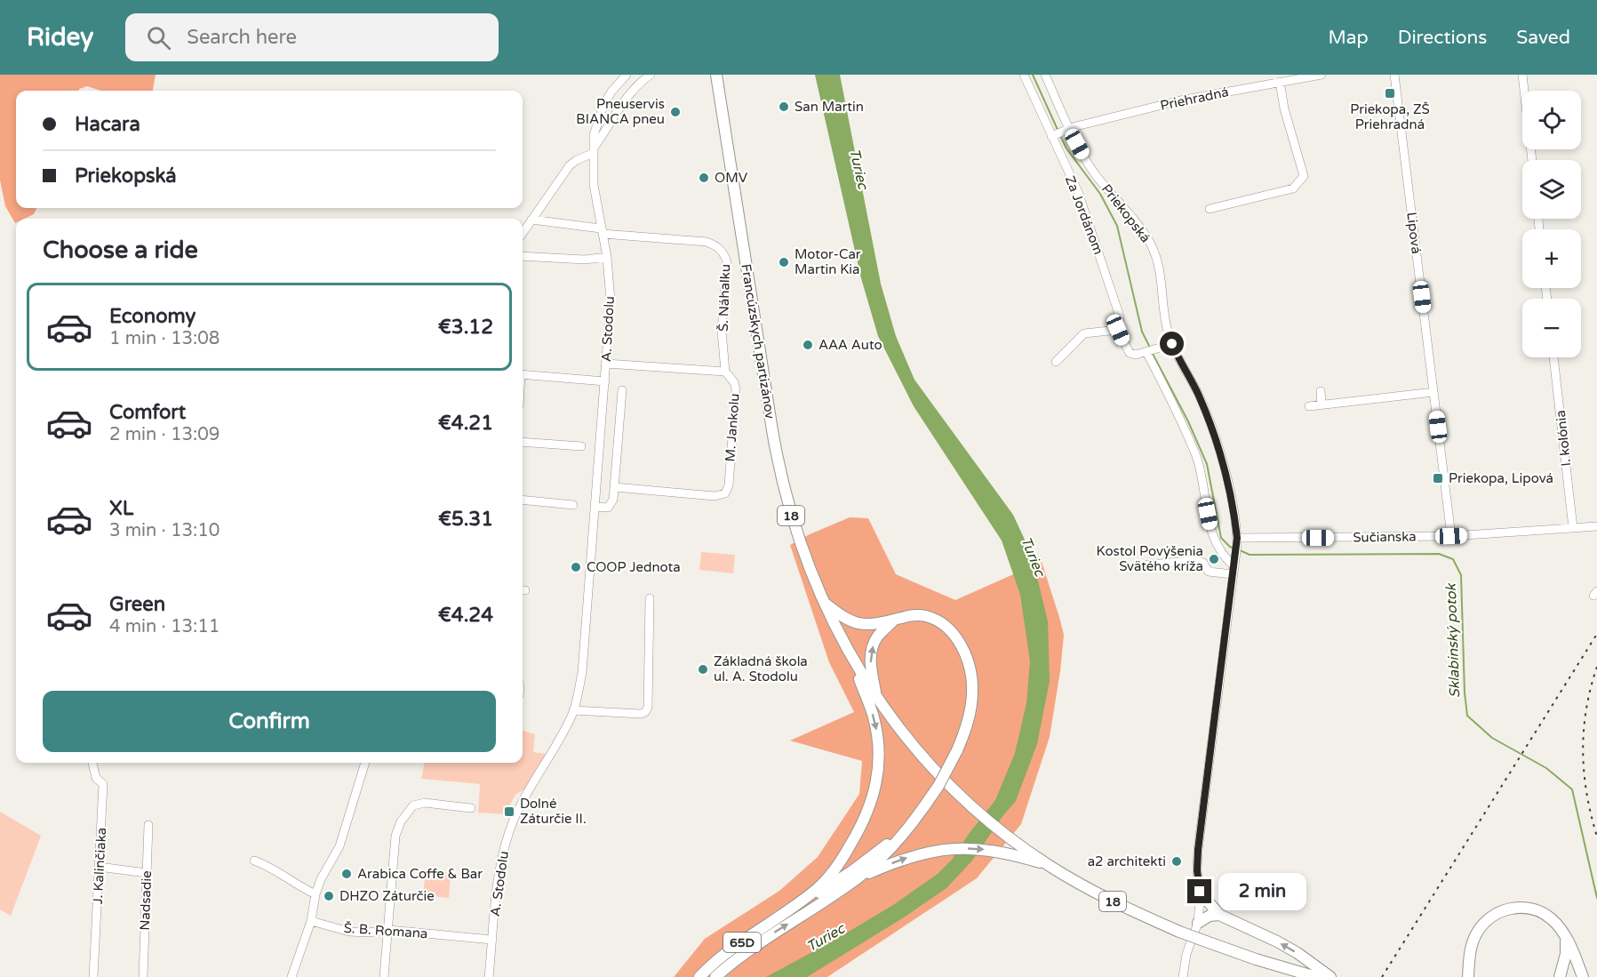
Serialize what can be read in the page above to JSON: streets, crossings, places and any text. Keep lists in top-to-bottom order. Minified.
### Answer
{"streets":{"main road":["Francúzskych partizánov","18","65D"],"street":["Priehradná","Priekopská","Za Jordánom","Lipová","Š. Náhalku","A. Stodolu","M. Jankolu","I. kolónia","Sučianska","J. Kalinčiaka","Nadsadie","Š. B. Romana"]},"crossings":[["Priehradná","Priekopská"],["Priehradná","Za Jordánom"],["Priekopská","Sučianska"],["Lipová","Sučianska"],["Š. Náhalku","A. Stodolu"],["Š. Náhalku","M. Jankolu"],["A. Stodolu","Š. B. Romana"],["Francúzskych partizánov","18"],["I. kolónia","Sučianska"]],"water":["Turiec","Sklabinský potok"],"places":{"transit":["Priekopa, ZŠ Priehradná","Priekopa, Lipová","Dolné Záturčie II."],"other":["San Martin","Pneuservis BIANCA pneu","OMV","Motor-Car Martin Kia","AAA Auto","Kostol Povýšenia Svätého kríža","COOP Jednota","Základná škola ul. A. Stodolu","a2 architekti","Arabica Coffe & Bar","DHZO Záturčie"]},"page":{"header":"Ridey","search":"Search here","nav":["Map","Directions","Saved"],"map_buttons":["+","−"],"banner":["Hacara","Priekopská"],"heading":"Choose a ride","list":[{"name":"Economy","note":"1 min · 13:08","value":"€3.12"},{"name":"Comfort","note":"2 min · 13:09","value":"€4.21"},{"name":"XL","note":"3 min · 13:10","value":"€5.31"},{"name":"Green","note":"4 min · 13:11","value":"€4.24"}],"buttons":"Confirm","bubble":"2 min"}}
